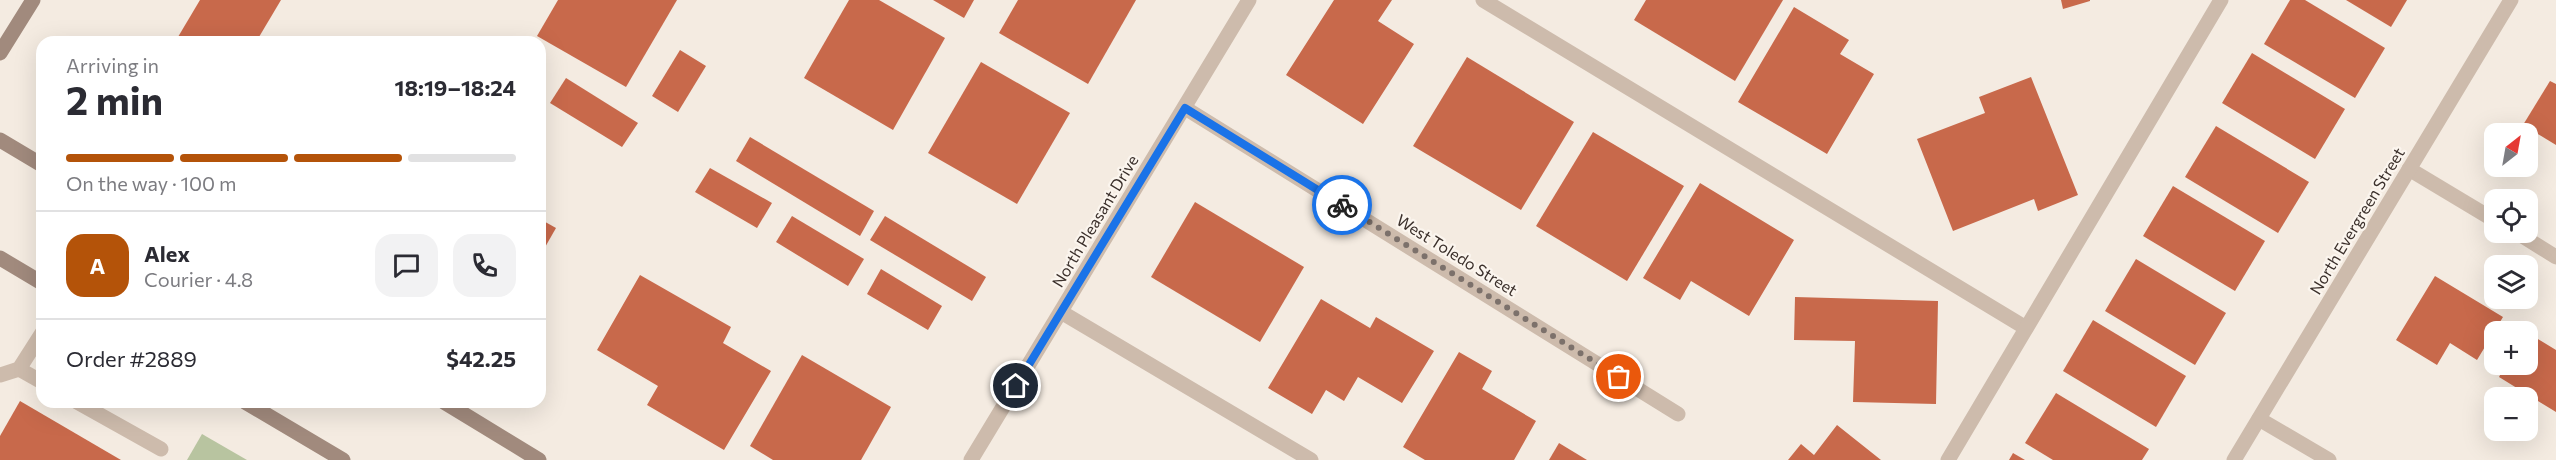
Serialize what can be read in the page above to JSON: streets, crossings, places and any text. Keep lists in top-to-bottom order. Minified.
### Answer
{"streets":{"street":["North Pleasant Drive","North Evergreen Street","West Toledo Street"]},"crossings":[["North Pleasant Drive","West Toledo Street"]],"north":"top right","page":{"heading":["2 min","Arriving in","18:19–18:24"],"panel":["Alex","Courier · 4.8","Order #2889","$42.25"],"map_buttons":["+","−"],"bar":"On the way · 100 m","round":"A"}}
